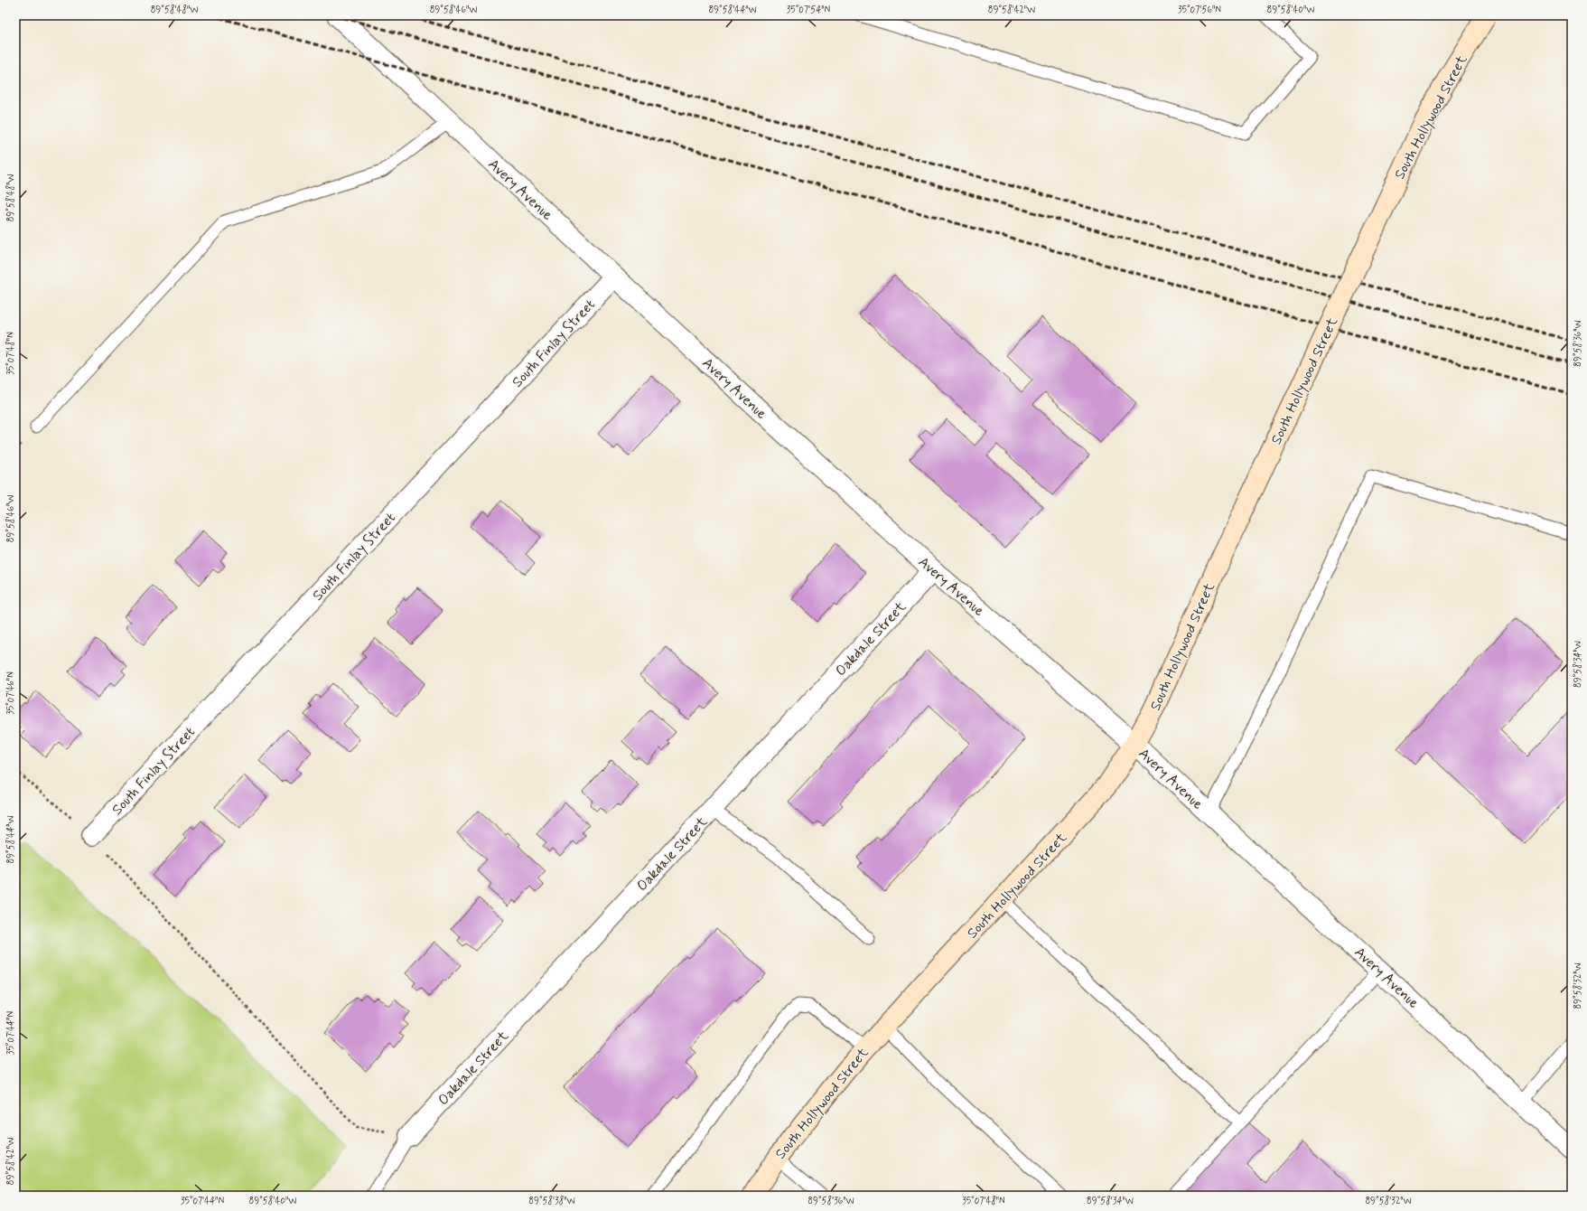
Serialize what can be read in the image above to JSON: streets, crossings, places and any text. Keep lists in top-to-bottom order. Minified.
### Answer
{"streets":{"main road":["South Hollywood Street"],"street":["Avery Avenue","South Finlay Street","Oakdale Street"]},"crossings":[["South Hollywood Street","Avery Avenue"],["Avery Avenue","South Finlay Street"],["Avery Avenue","Oakdale Street"]],"coordinates":["89°58'48\"W","89°58'46\"W","89°58'44\"W","35°07'54\"N","89°58'42\"W","35°07'56\"N","89°58'40\"W","89°58'36\"W","35°07'48\"N","89°58'34\"W","35°07'46\"N","89°58'32\"W","35°07'44\"N","89°58'38\"W"]}
